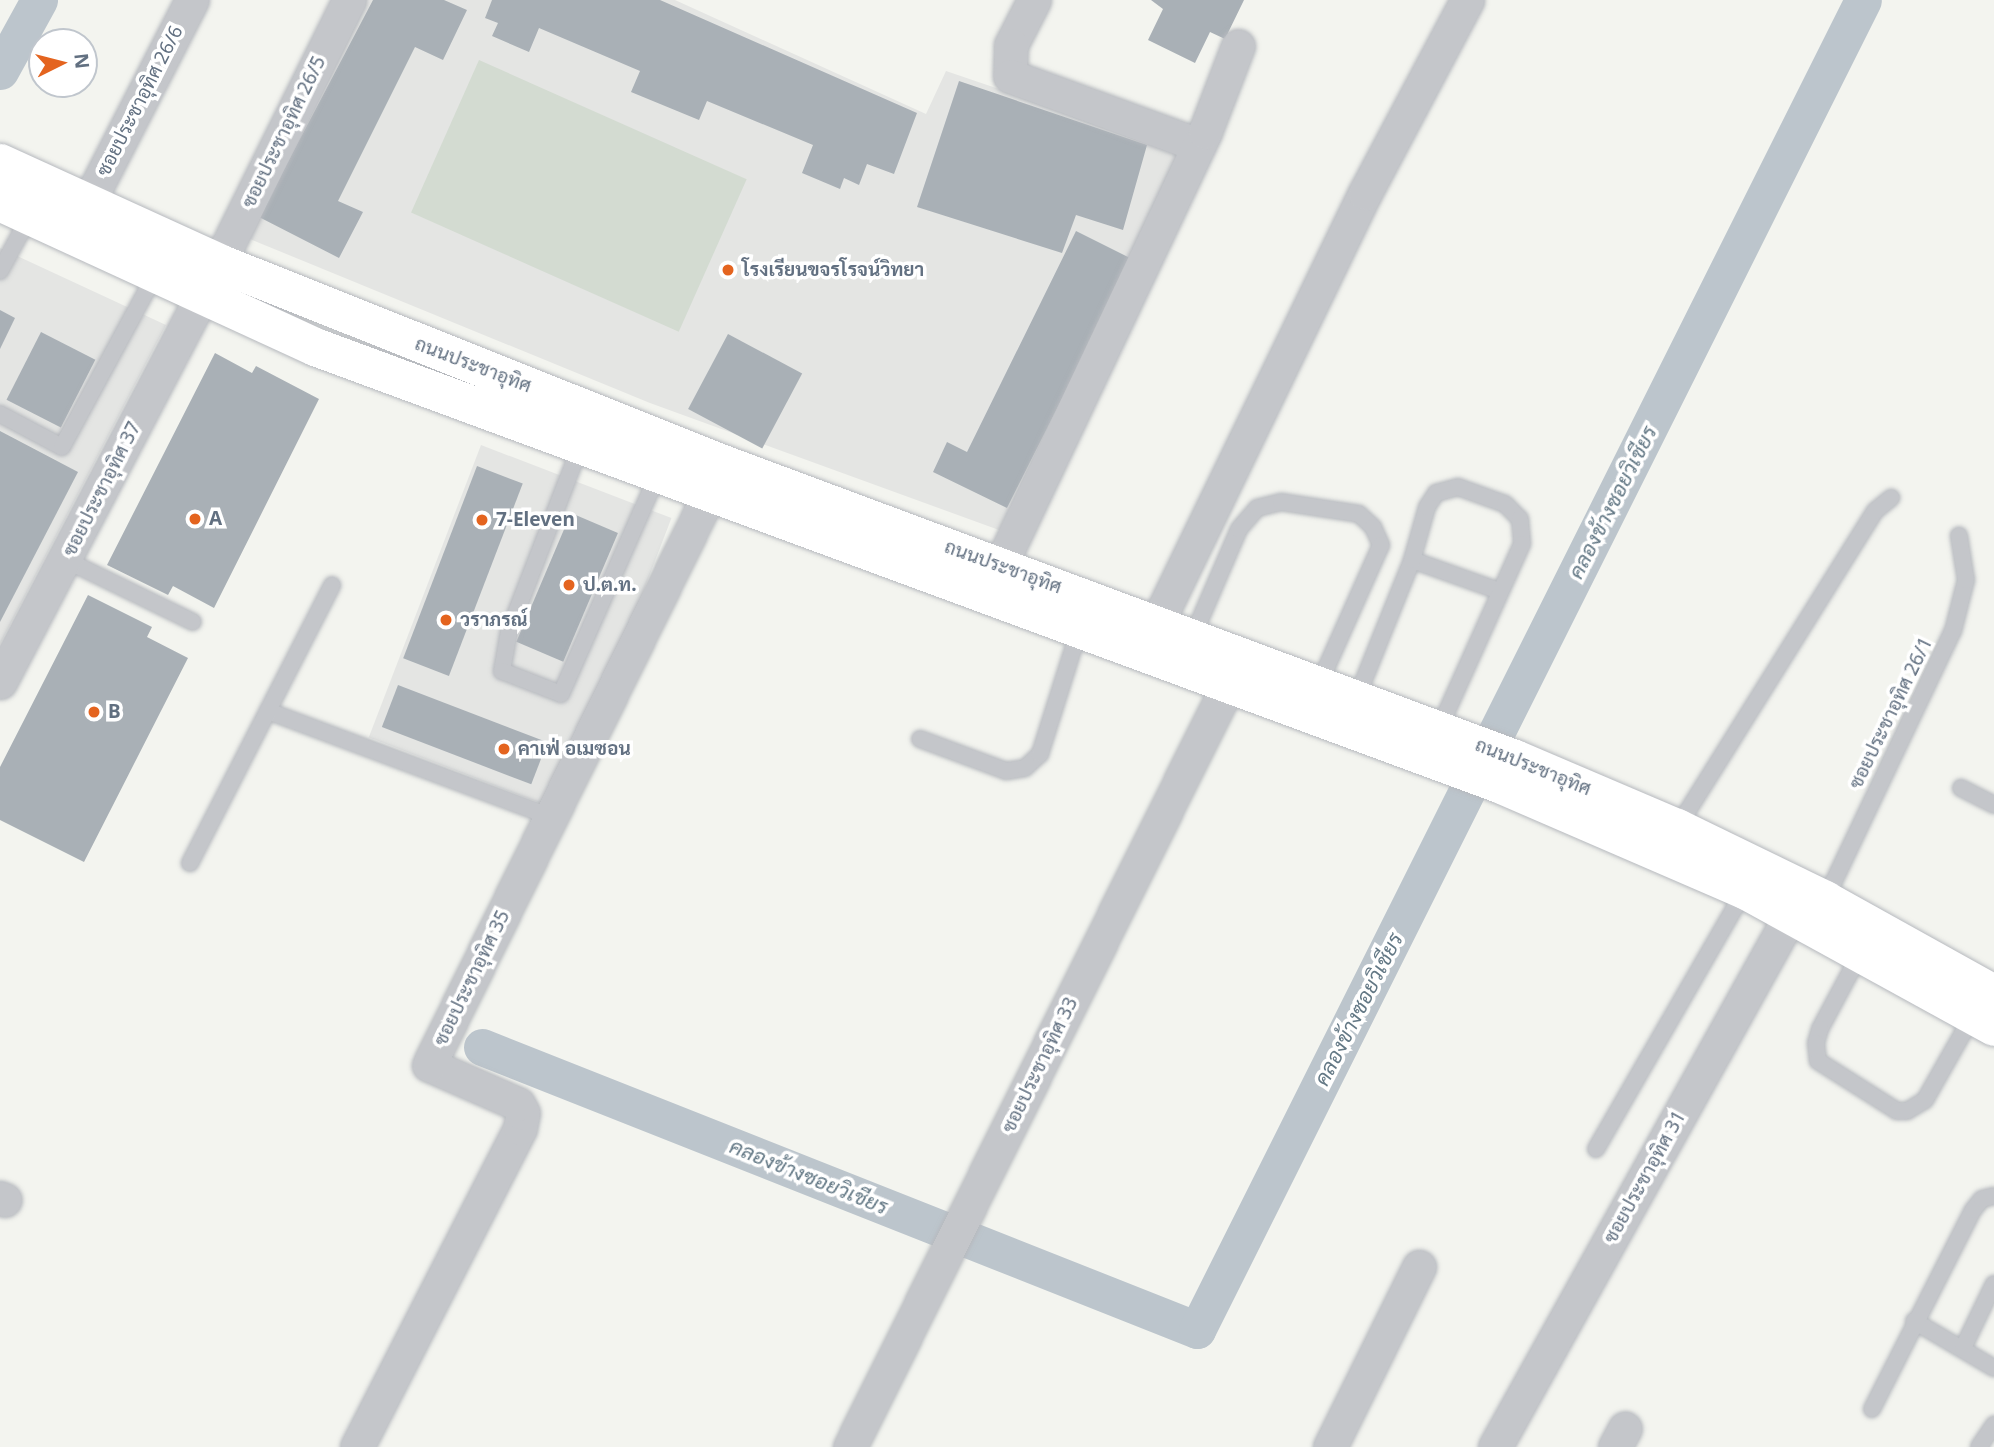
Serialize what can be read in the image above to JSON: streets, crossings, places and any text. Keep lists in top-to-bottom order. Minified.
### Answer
{"streets":{"main road":["ถนนประชาอุทิศ"],"street":["ซอยประชาอุทิศ 26/6","ซอยประชาอุทิศ 26/5","ซอยประชาอุทิศ 37","ซอยประชาอุทิศ 35","ซอยประชาอุทิศ 33","ซอยประชาอุทิศ 31"],"lane":["ซอยประชาอุทิศ 26/1"]},"crossings":[["ซอยประชาอุทิศ 26/6","ถนนประชาอุทิศ"],["ซอยประชาอุทิศ 26/5","ถนนประชาอุทิศ"],["ซอยประชาอุทิศ 26/5","ซอยประชาอุทิศ 37"],["ถนนประชาอุทิศ","ซอยประชาอุทิศ 37"],["ถนนประชาอุทิศ","ซอยประชาอุทิศ 26/1"],["ถนนประชาอุทิศ","ซอยประชาอุทิศ 35"],["ถนนประชาอุทิศ","ซอยประชาอุทิศ 33"],["ถนนประชาอุทิศ","ซอยประชาอุทิศ 31"],["ซอยประชาอุทิศ 26/1","ซอยประชาอุทิศ 31"]],"water":["คลองข้างซอยวิเชียร"],"places":["โรงเรียนขจรโรจน์วิทยา","A","7-Eleven","ป.ต.ท.","วราภรณ์","B","คาเฟ่ อเมซอน"],"north":"right"}
